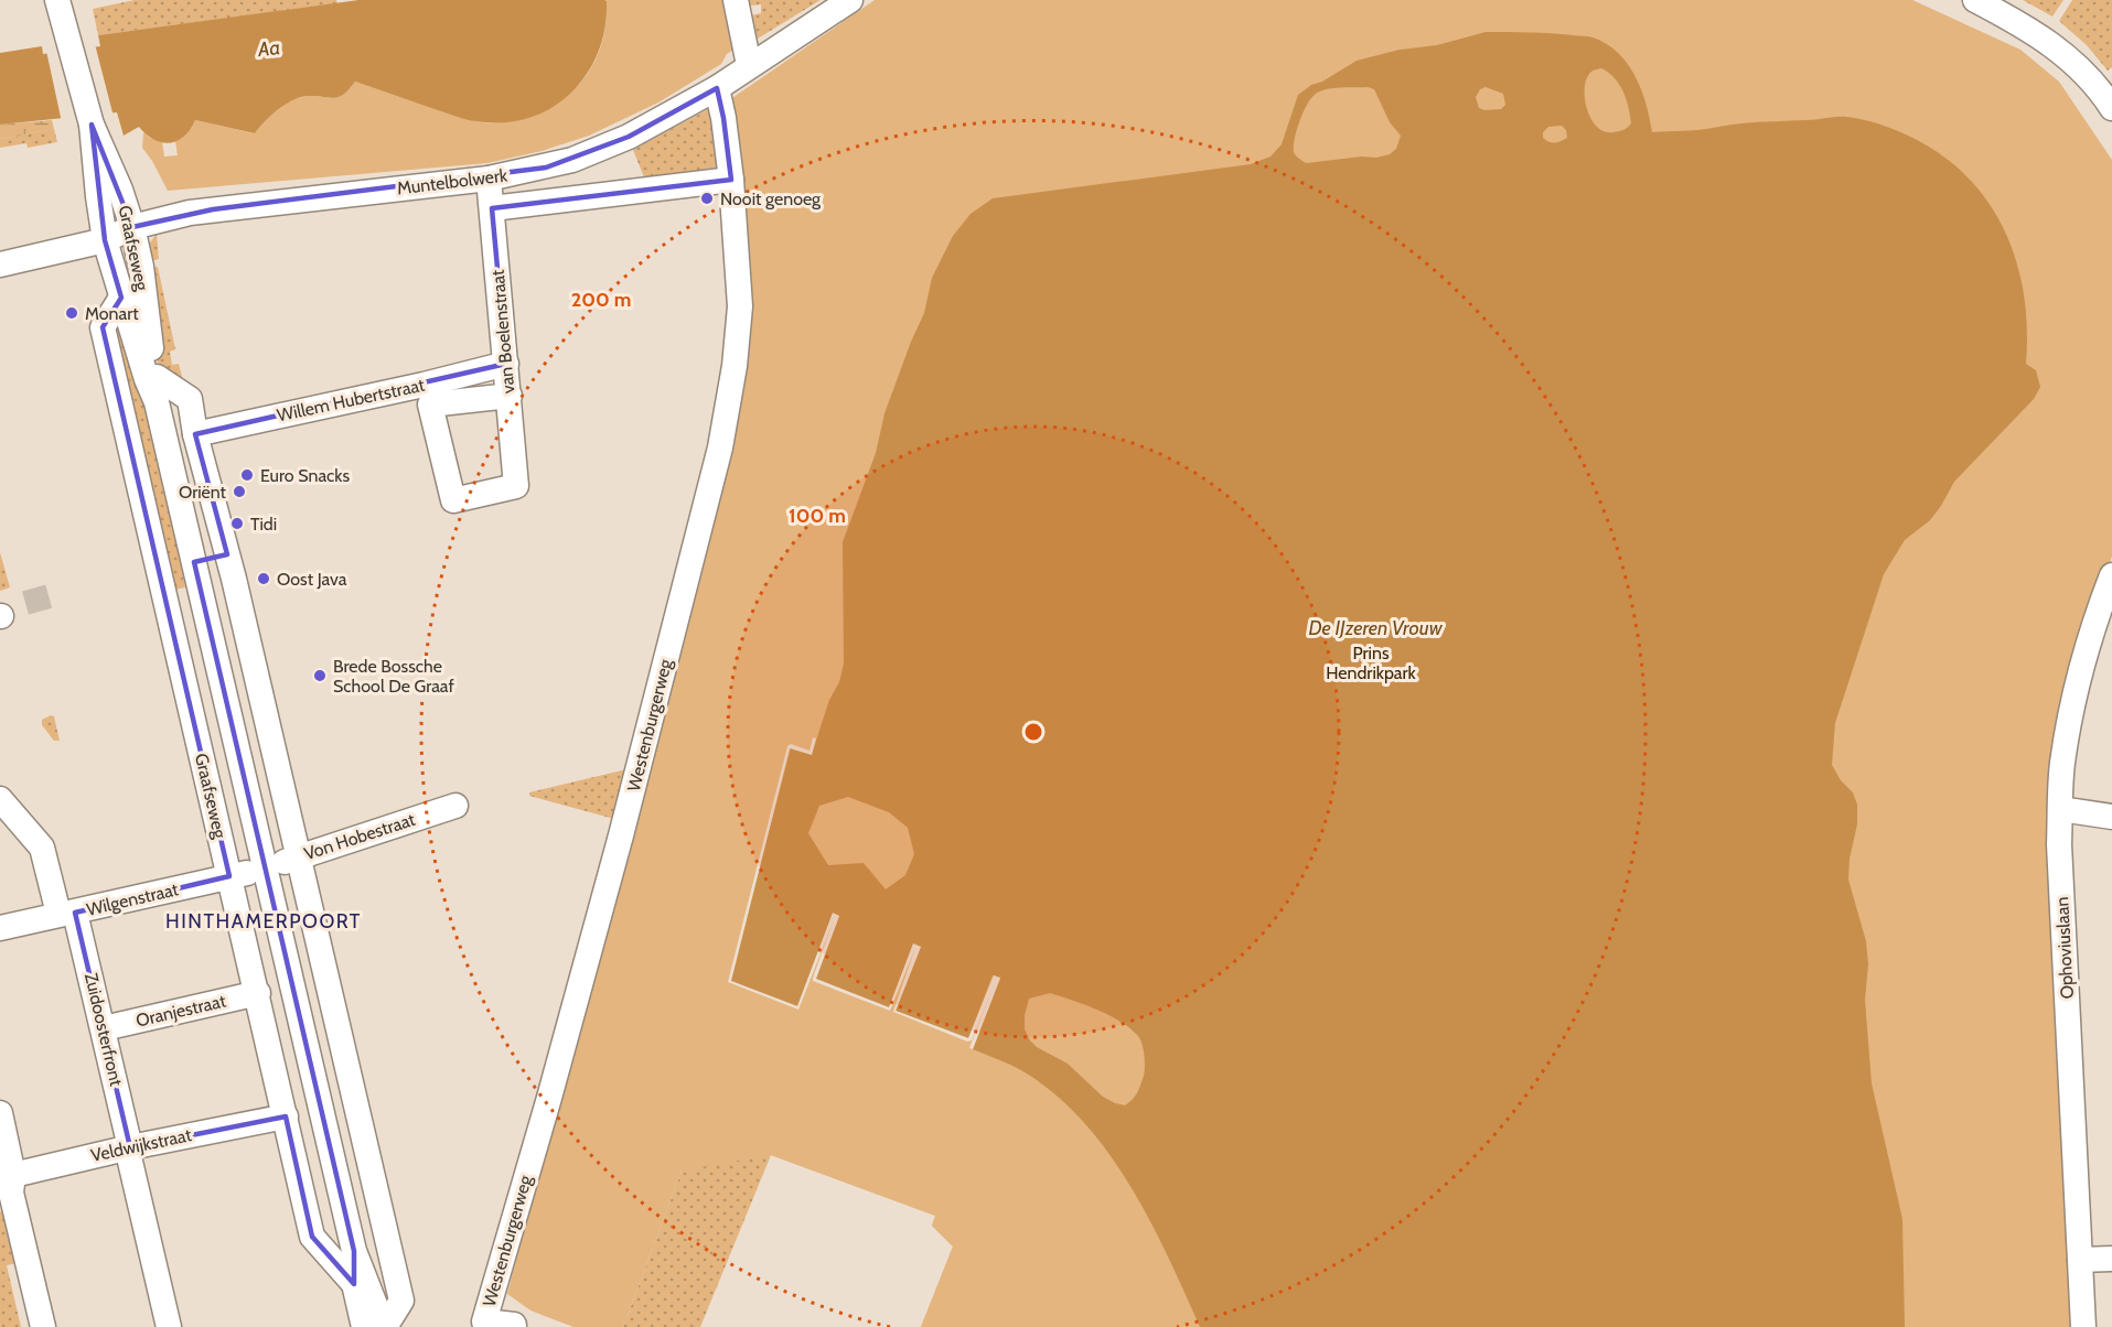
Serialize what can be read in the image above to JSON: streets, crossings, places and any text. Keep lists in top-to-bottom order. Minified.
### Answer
{"streets":{"street":["Muntelbolwerk","Graafseweg","van Boelenstraat","Willem Hubertstraat","Westenburgerweg","Von Hobestraat","Wilgenstraat","Ophoviuslaan","Oranjestraat","Zuidoosterfront","Veldwijkstraat"]},"crossings":[["Muntelbolwerk","Graafseweg"],["Muntelbolwerk","van Boelenstraat"],["Muntelbolwerk","Westenburgerweg"],["Graafseweg","Willem Hubertstraat"],["Graafseweg","Von Hobestraat"],["Graafseweg","Wilgenstraat"],["Graafseweg","Oranjestraat"],["Graafseweg","Veldwijkstraat"],["van Boelenstraat","Willem Hubertstraat"],["Von Hobestraat","Wilgenstraat"],["Wilgenstraat","Zuidoosterfront"],["Oranjestraat","Zuidoosterfront"],["Zuidoosterfront","Veldwijkstraat"]],"districts":["HINTHAMERPOORT"],"water":["Aa","De IJzeren Vrouw"],"parks":["Prins Hendrikpark"],"places":["Nooit genoeg","Monart","Euro Snacks","Oriënt","Tidi","Oost Java","Brede Bossche School De Graaf"],"rings":["200 m","100 m"]}
